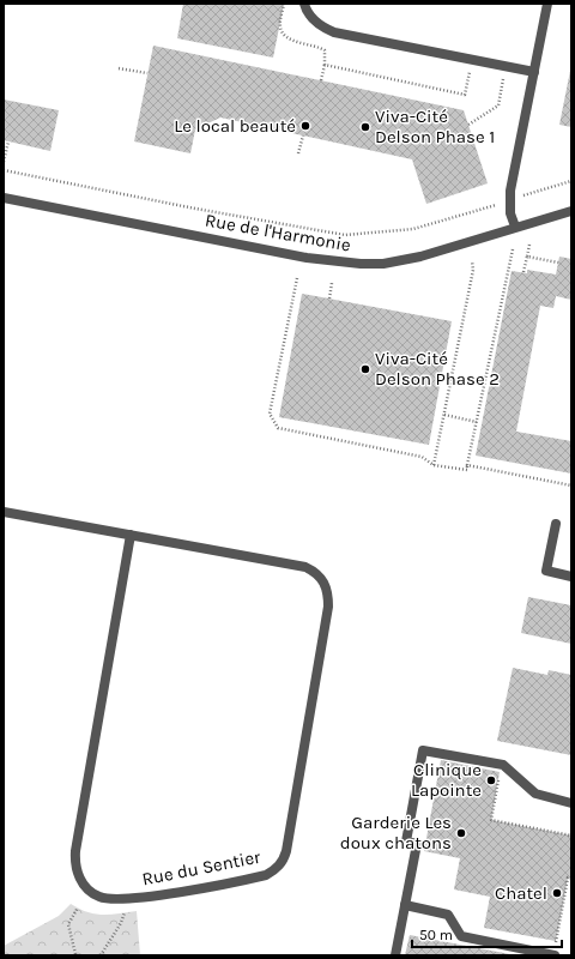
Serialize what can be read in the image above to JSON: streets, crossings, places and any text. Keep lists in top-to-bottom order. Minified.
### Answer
{"streets":{"street":["Rue de l'Harmonie","Rue du Sentier"]},"places":["Le local beauté","Viva-Cité Delson Phase 1","Viva-Cité Delson Phase 2","Clinique Lapointe","Garderie Les doux chatons","Chatel"],"scale_bar":"50 m"}
